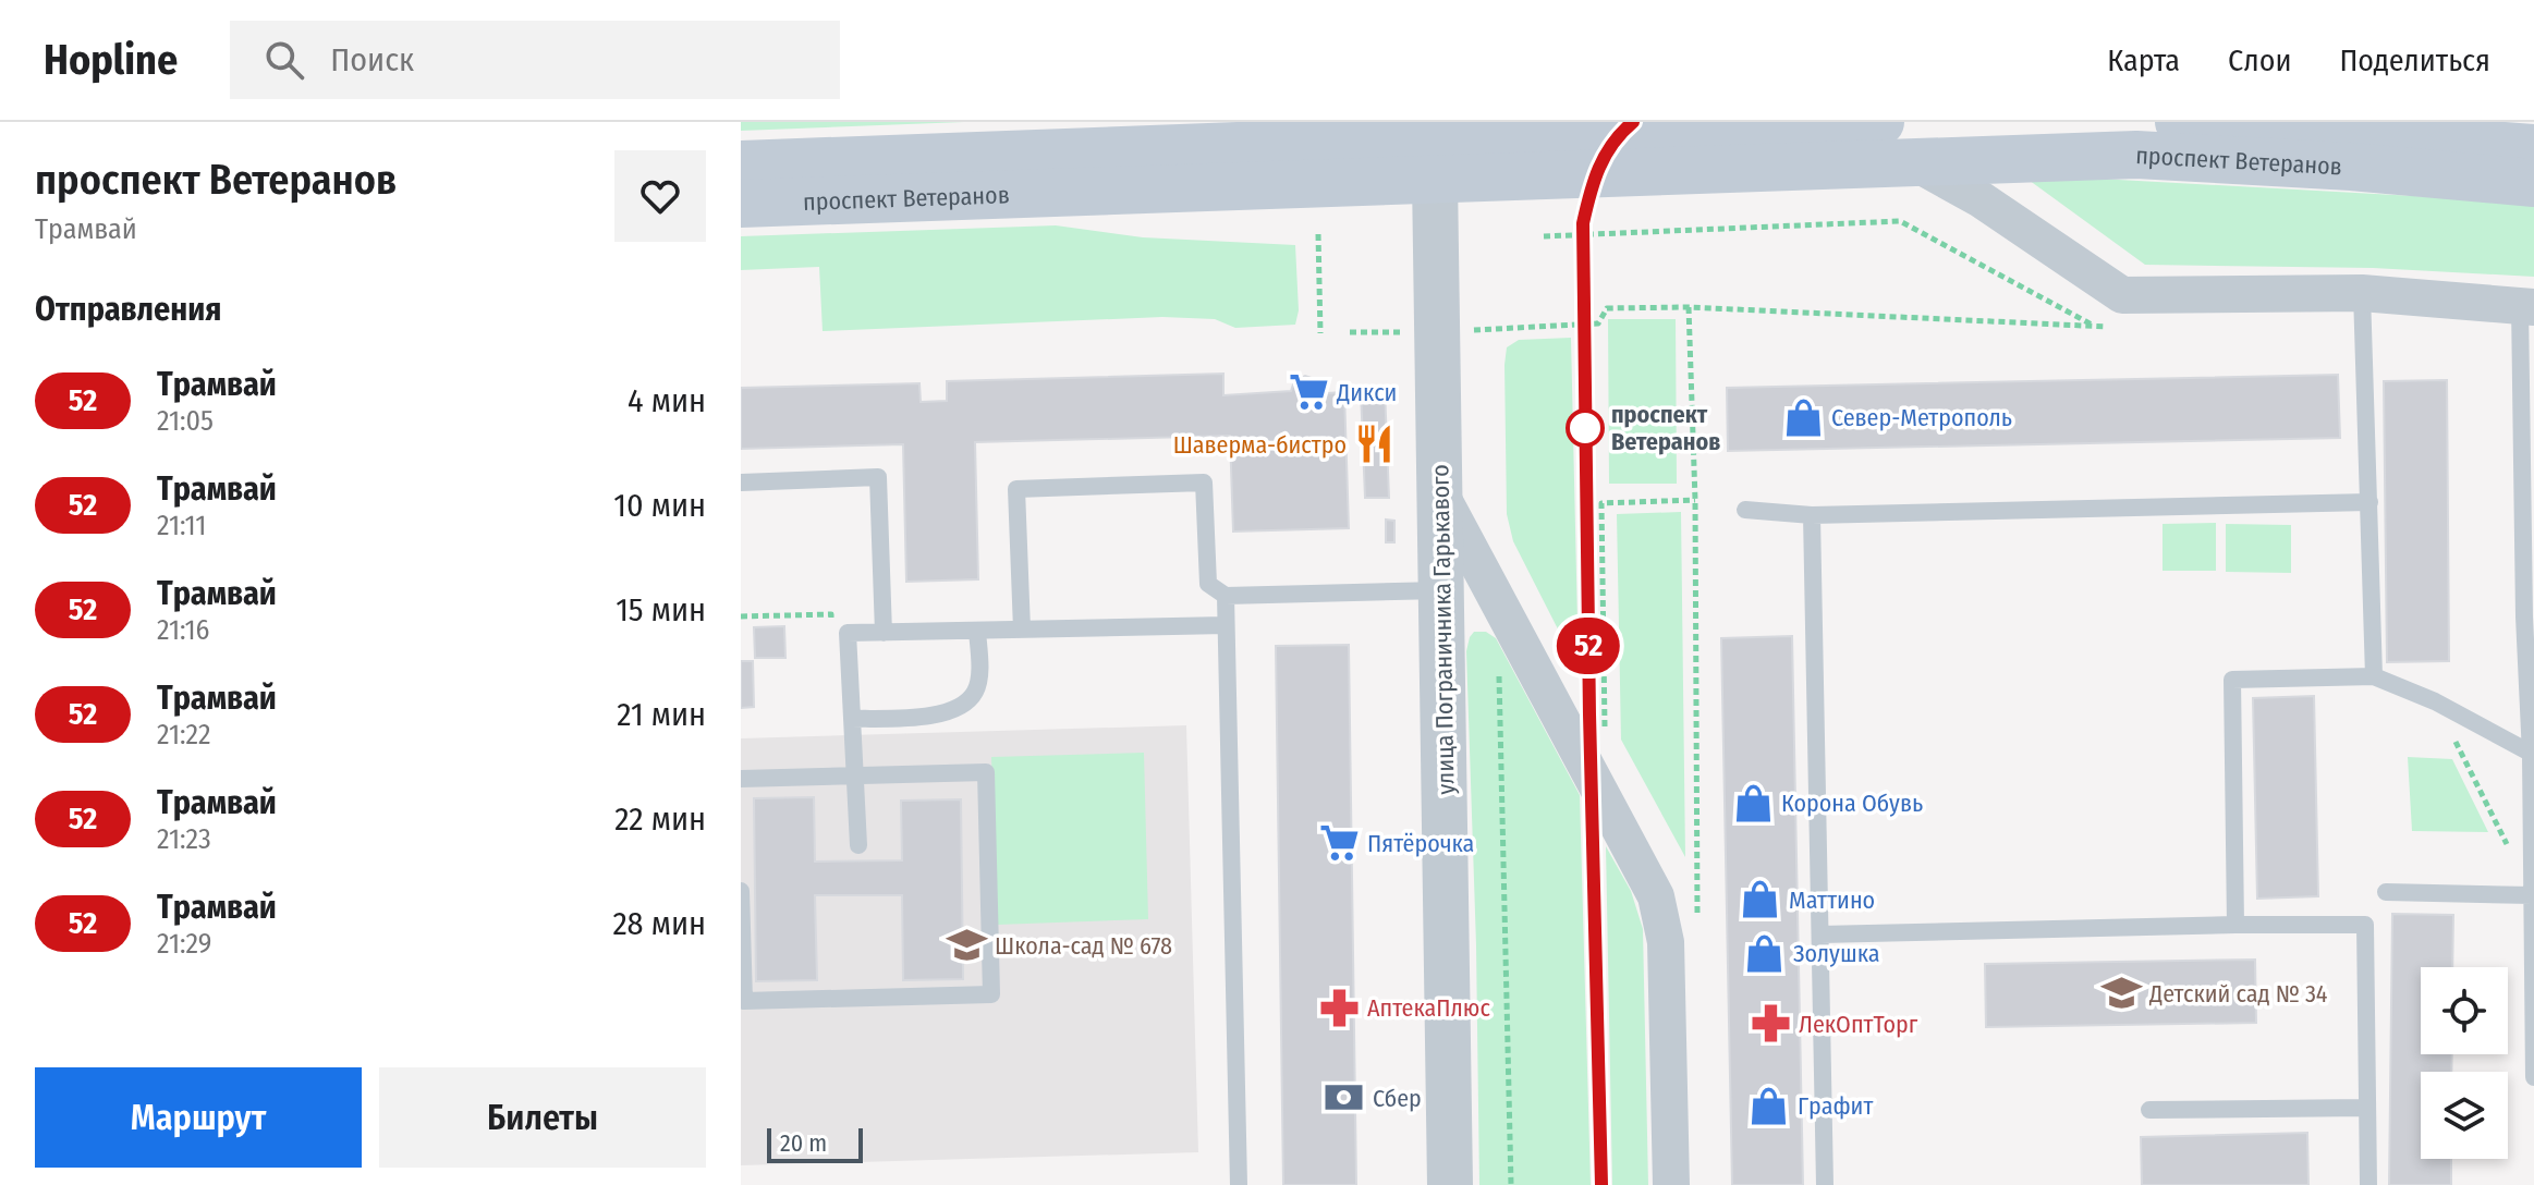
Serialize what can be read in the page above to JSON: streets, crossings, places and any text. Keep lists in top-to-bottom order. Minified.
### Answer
{"streets":{"main road":["проспект Ветеранов"],"street":["улица Пограничника Гарькавого"]},"crossings":[["проспект Ветеранов","улица Пограничника Гарькавого"]],"places":{"supermarket":["Дикси","Пятёрочка"],"shop":["Север-Метрополь","Корона Обувь","Маттино","Золушка","Графит"],"other":["проспект Ветеранов"],"restaurant":["Шаверма-бистро"],"school or university":["Школа-сад № 678","Детский сад № 34"],"pharmacy":["АптекаПлюс","ЛекОптТорг"],"bank":["Сбер"]},"lines":["tram line 52"],"scale_bar":"20 m","page":{"header":"Hopline","search":"Поиск","nav":["Карта","Слои","Поделиться"],"heading":[["проспект Ветеранов","Трамвай"],"Отправления"],"on_map":"52","list":[{"mark":"52","name":"Трамвай","note":"21:05","value":"4 мин"},{"mark":"52","name":"Трамвай","note":"21:11","value":"10 мин"},{"mark":"52","name":"Трамвай","note":"21:16","value":"15 мин"},{"mark":"52","name":"Трамвай","note":"21:22","value":"21 мин"},{"mark":"52","name":"Трамвай","note":"21:23","value":"22 мин"},{"mark":"52","name":"Трамвай","note":"21:29","value":"28 мин"}],"buttons":["Маршрут","Билеты"],"scale":"20 m"}}
